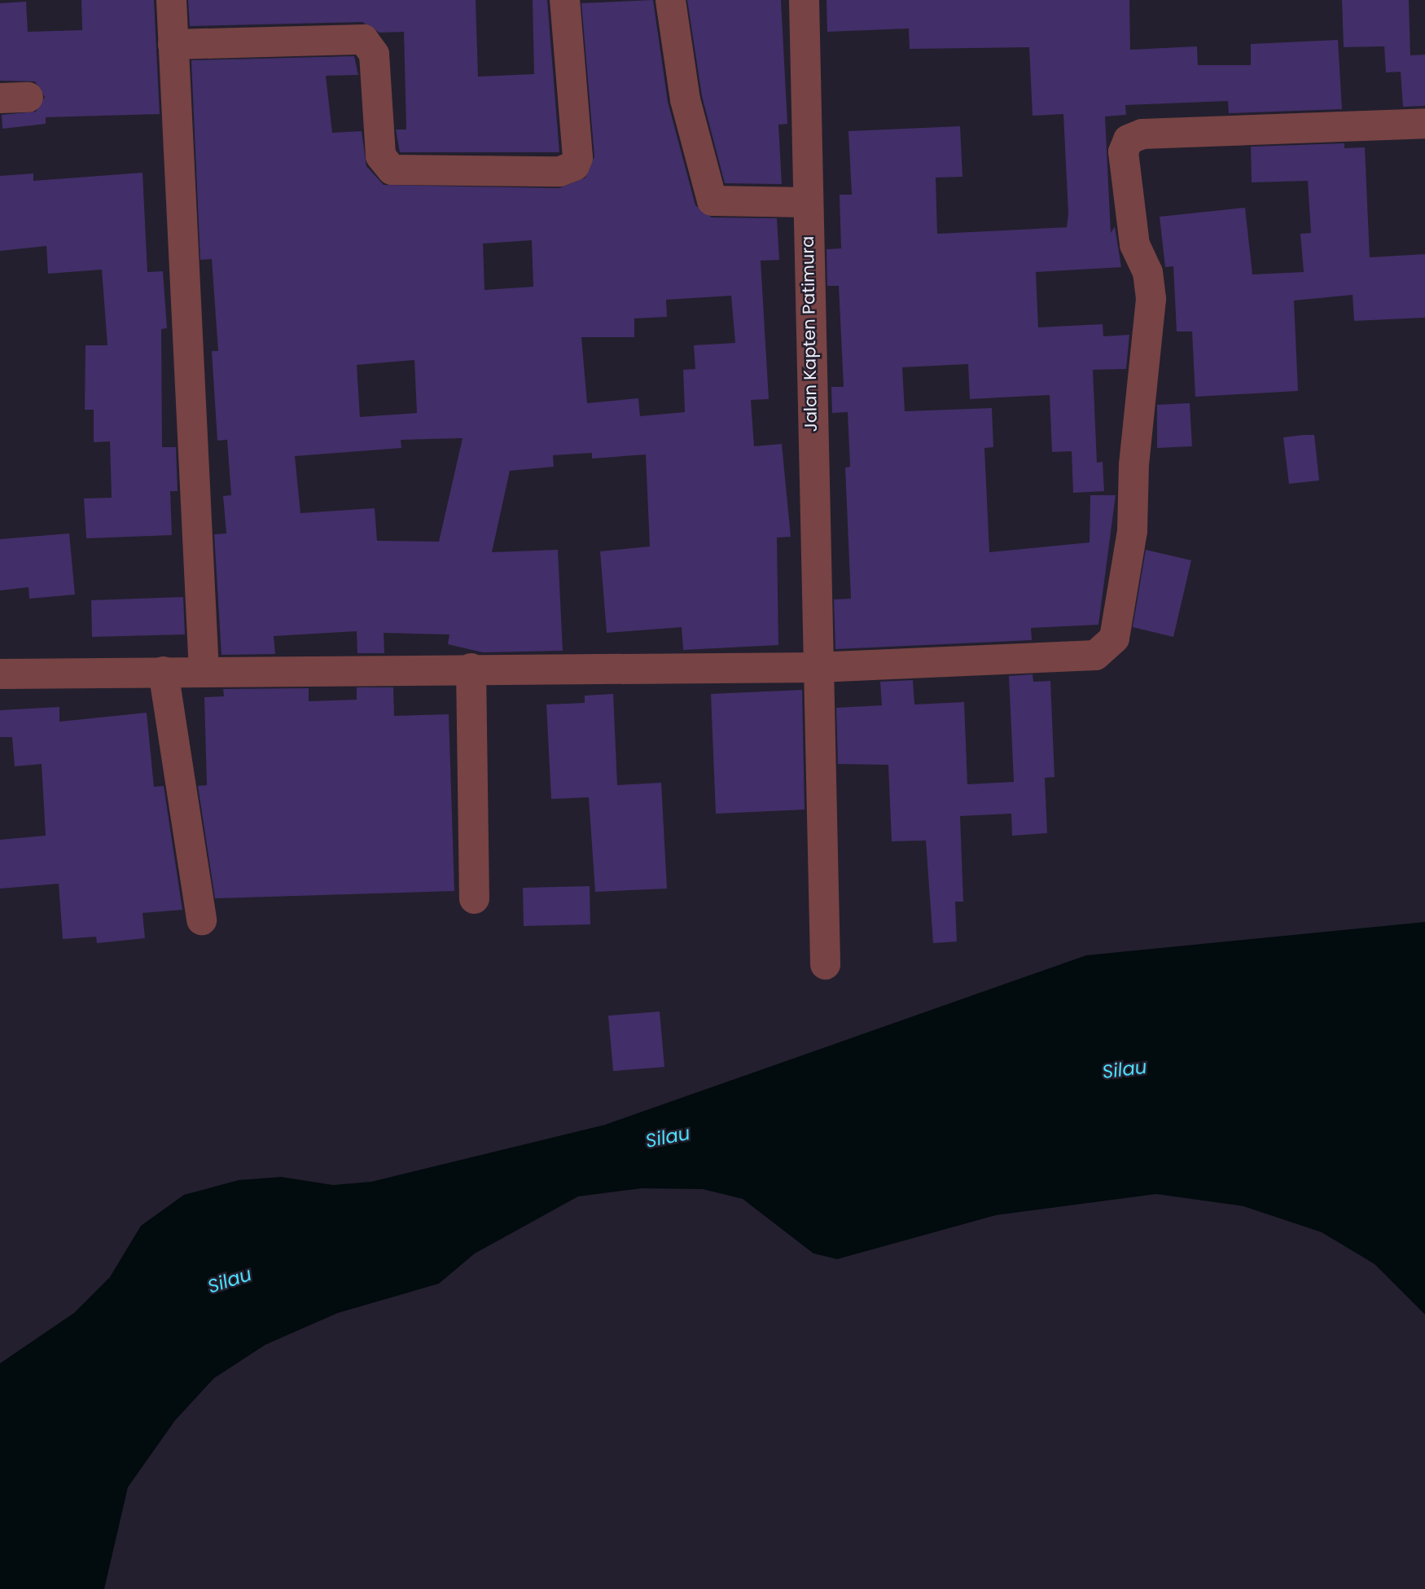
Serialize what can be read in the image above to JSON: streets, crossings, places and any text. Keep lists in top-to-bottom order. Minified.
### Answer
{"streets":{"street":["Jalan Kapten Patimura"]},"water":["Silau"]}
